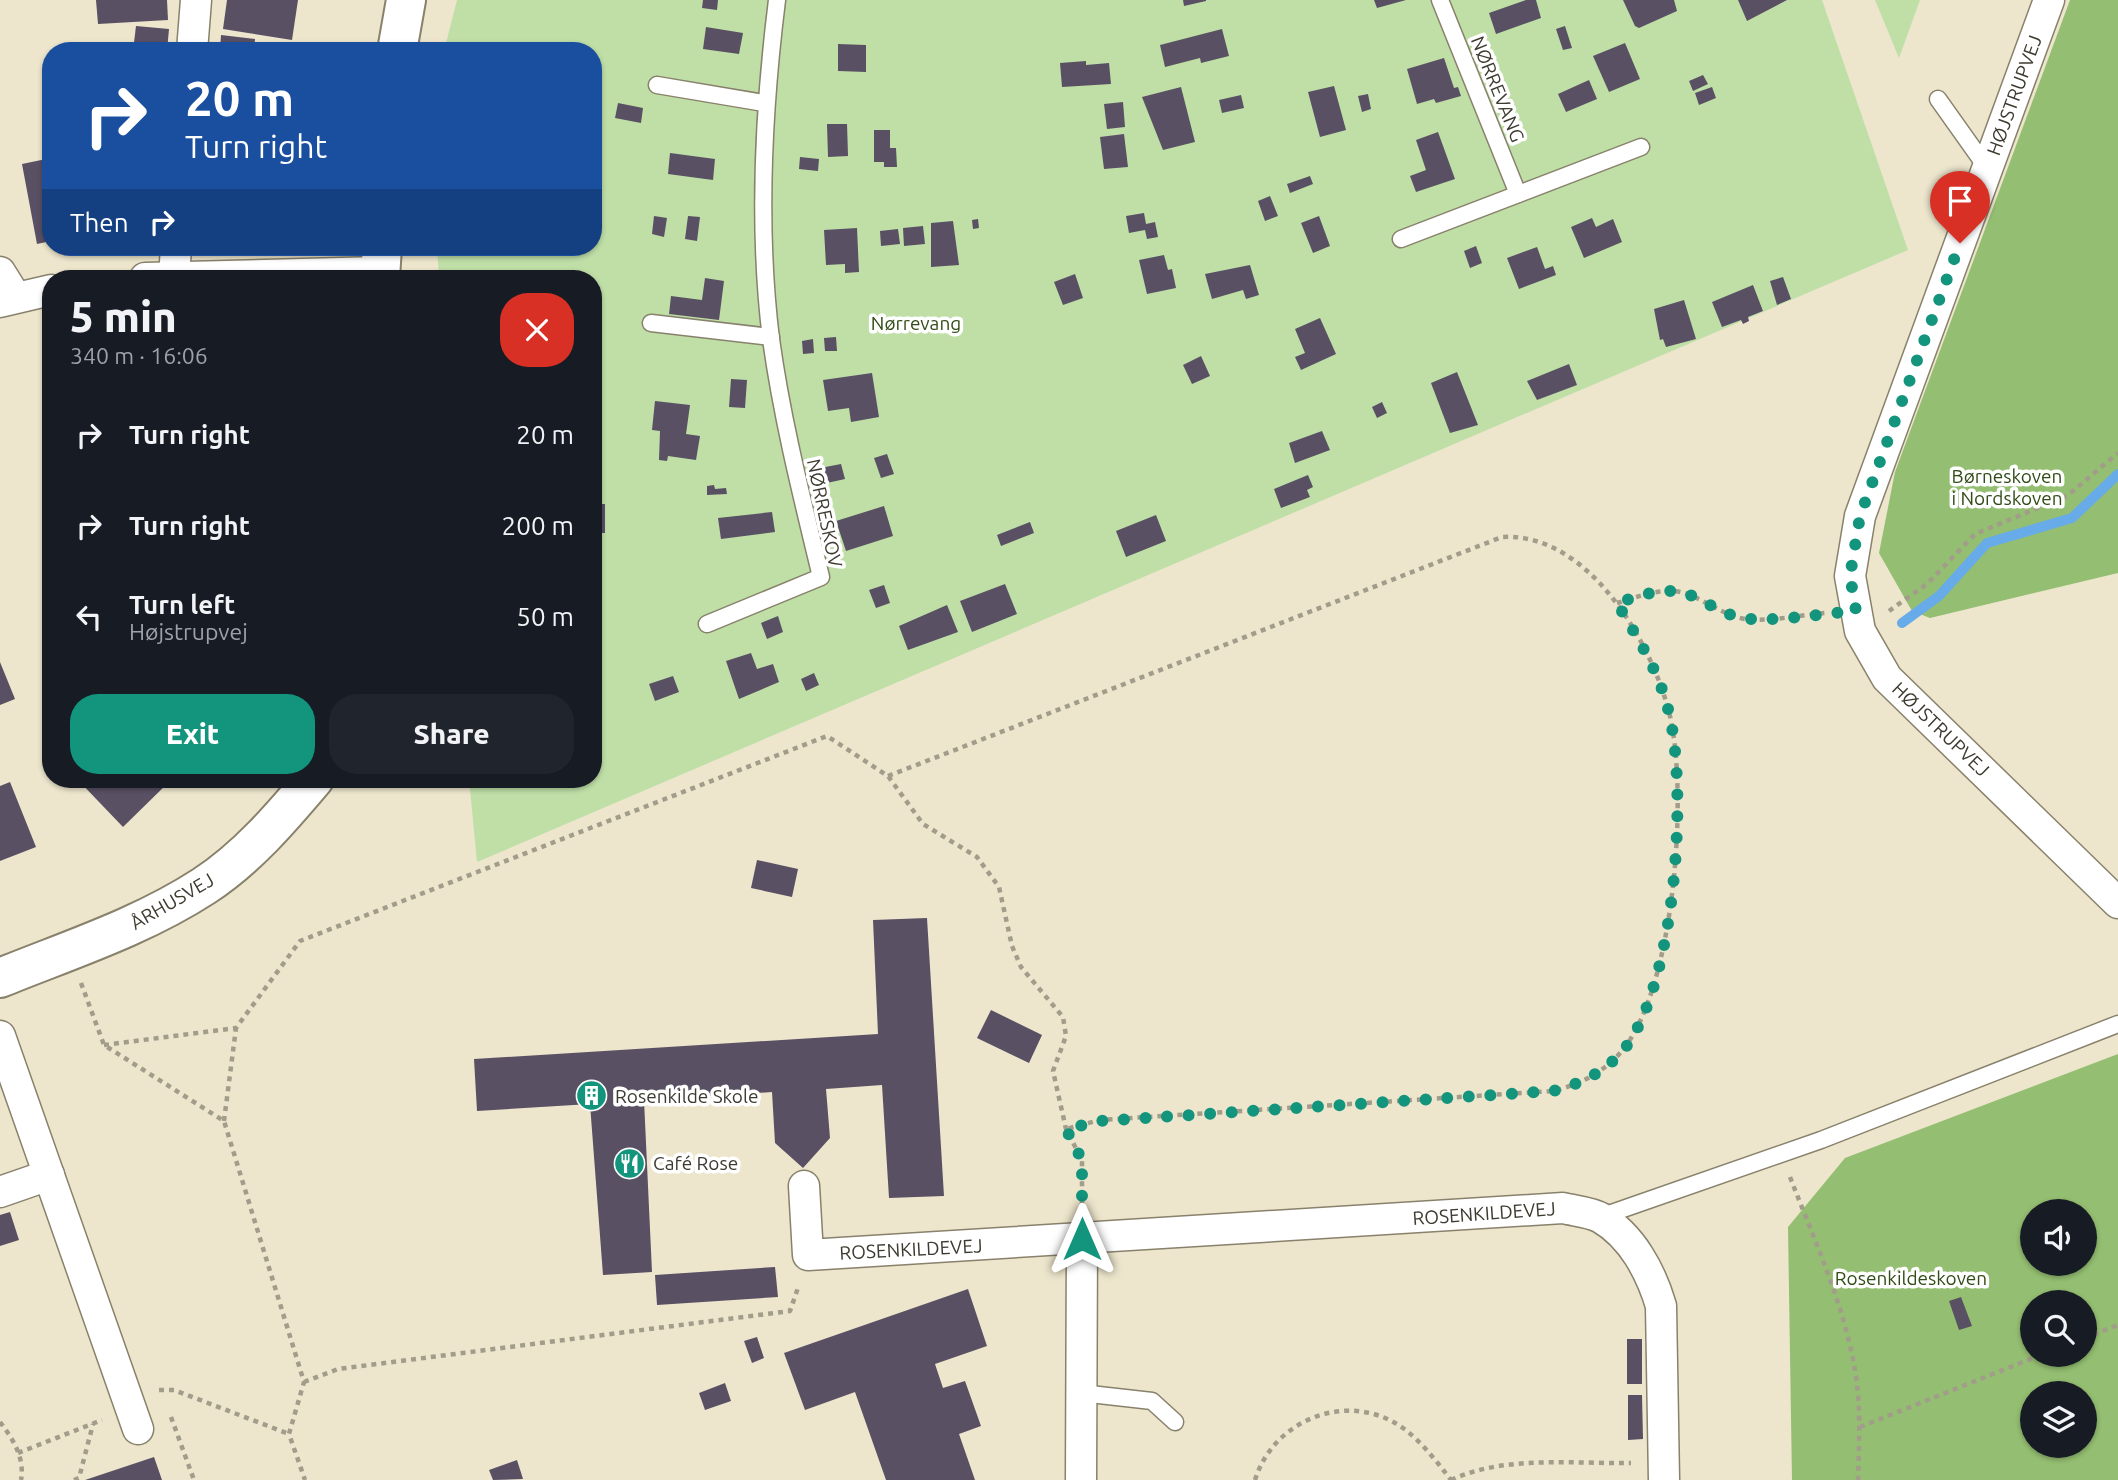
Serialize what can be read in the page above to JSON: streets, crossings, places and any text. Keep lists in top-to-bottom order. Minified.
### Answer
{"streets":{"street":["HØJSTRUPVEJ","ÅRHUSVEJ","ROSENKILDEVEJ"],"lane":["NØRREVANG","NØRRESKOV"]},"parks":["Nørrevang","Børneskoven i Nordskoven","Rosenkildeskoven"],"places":{"building":["Rosenkilde Skole"],"restaurant":["Café Rose"]},"page":{"turn":["20 m","Turn right"],"then":"Then","heading":["5 min","340 m · 16:06"],"list":[{"name":"Turn right","value":"20 m"},{"name":"Turn right","value":"200 m"},{"name":"Turn left","note":"Højstrupvej","value":"50 m"}],"buttons":["Exit","Share"]}}
